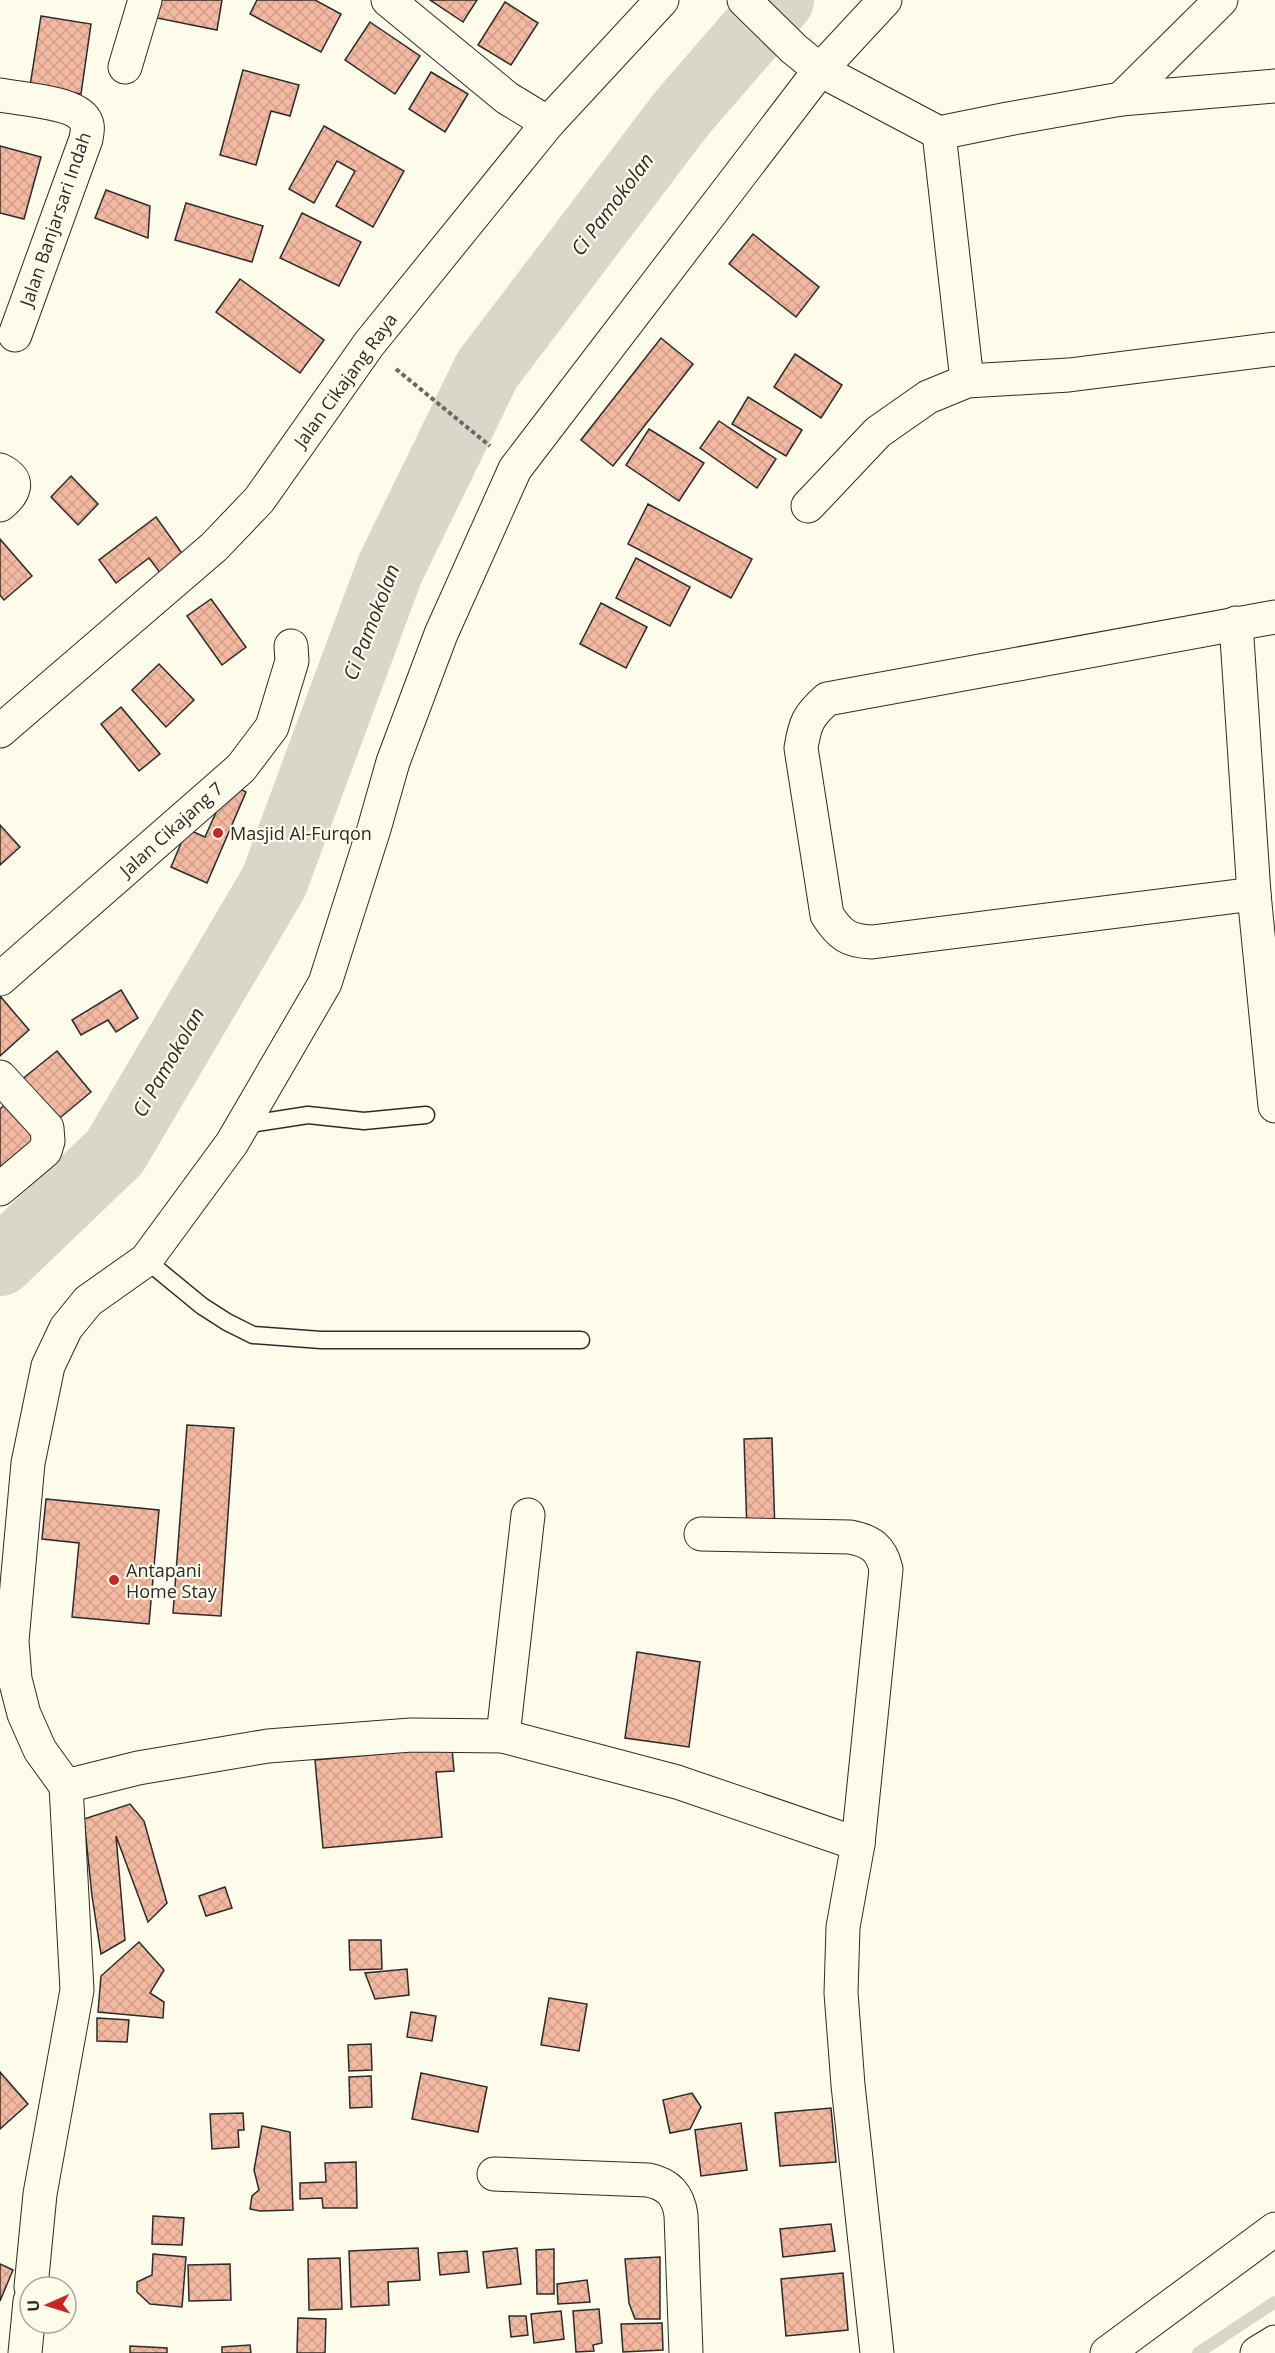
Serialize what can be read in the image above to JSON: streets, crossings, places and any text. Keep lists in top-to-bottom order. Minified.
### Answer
{"streets":{"street":["Jalan Banjarsari Indah","Jalan Cikajang Raya","Jalan Cikajang 7"]},"water":["Ci Pamokolan"],"places":["Masjid Al-Furqon","Antapani Home Stay"],"north":"left"}
